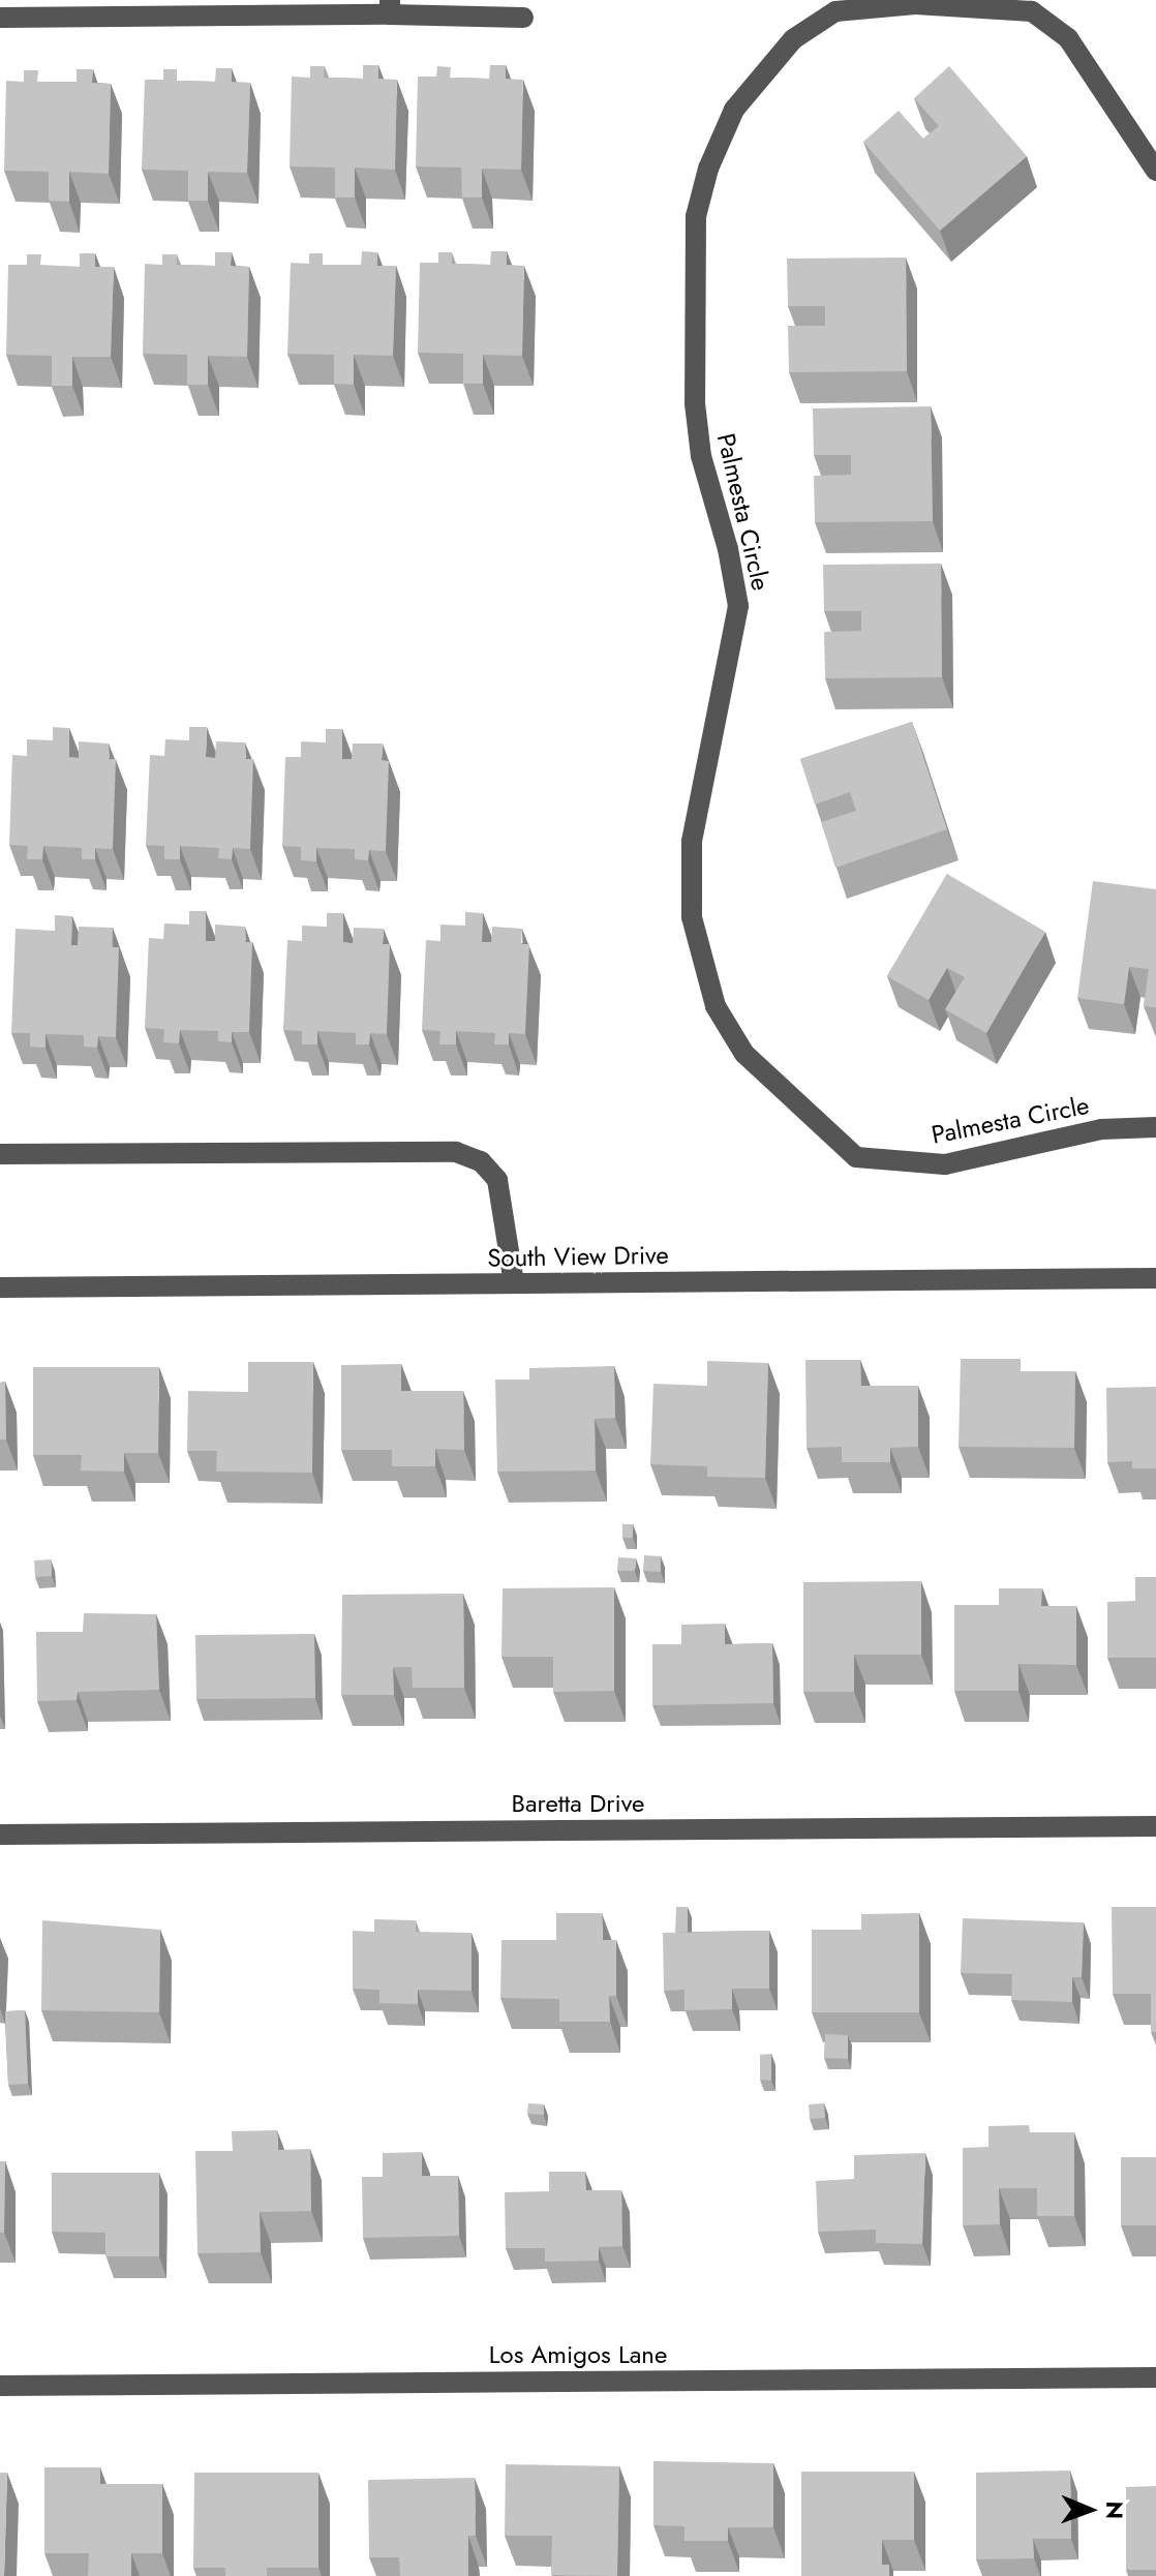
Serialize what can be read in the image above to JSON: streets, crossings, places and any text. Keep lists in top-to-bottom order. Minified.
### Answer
{"streets":{"street":["Palmesta Circle","South View Drive","Baretta Drive","Los Amigos Lane"]},"north":"right"}
